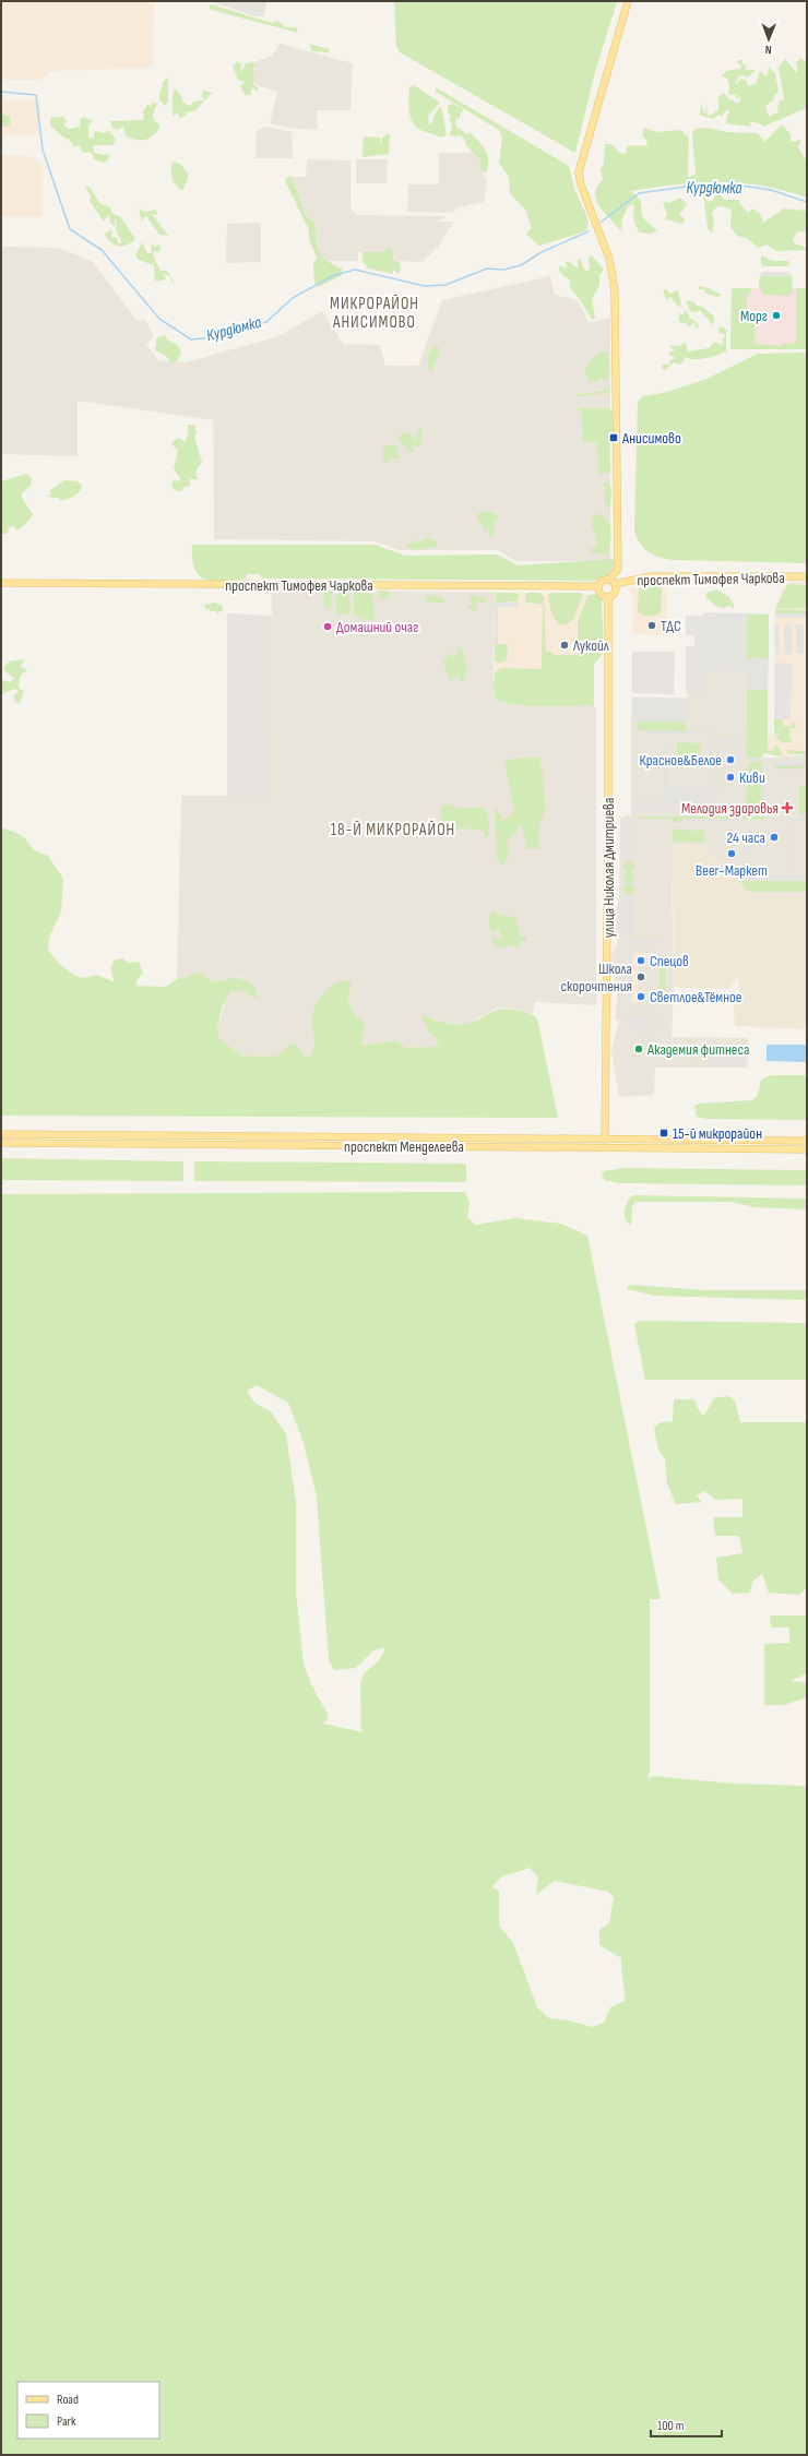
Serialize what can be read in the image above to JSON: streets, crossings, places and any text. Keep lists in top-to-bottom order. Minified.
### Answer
{"streets":{"main road":["проспект Тимофея Чаркова","улица Николая Дмитриева","проспект Менделеева"]},"crossings":[["проспект Тимофея Чаркова","улица Николая Дмитриева"],["улица Николая Дмитриева","проспект Менделеева"]],"districts":["МИКРОРАЙОН АНИСИМОВО","18-Й МИКРОРАЙОН"],"water":["Курдюмка"],"places":{"other":["Морг","ТДС","Домашний очаг","Лукойл","Красное&Белое","Киви","24 часа","Beer-Маркет","Спецов","Школа скорочтения","Светлое&Тёмное","Академия фитнеса"],"transit":["Анисимово","15-й микрорайон"],"health":["Мелодия здоровья"]},"legend":["Road","Park"],"scale_bar":"100 m","north":"bottom"}
